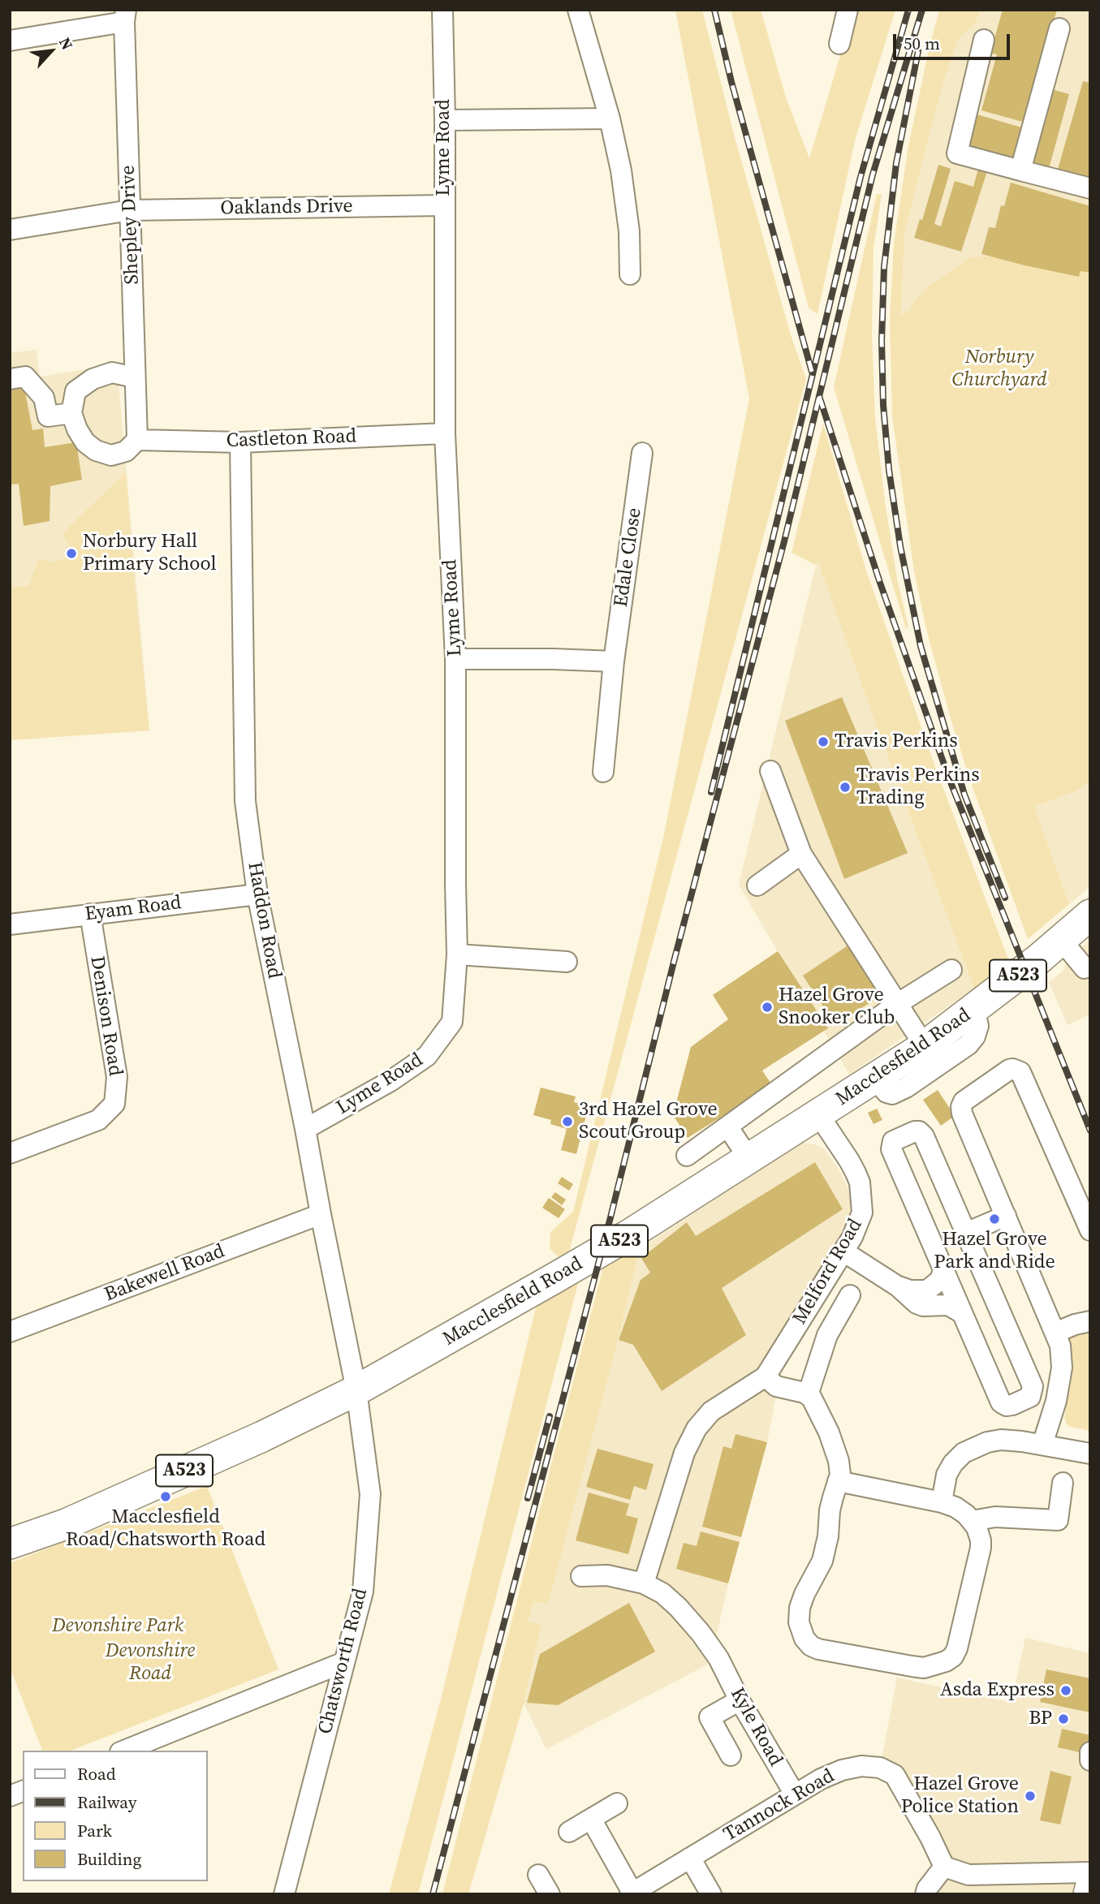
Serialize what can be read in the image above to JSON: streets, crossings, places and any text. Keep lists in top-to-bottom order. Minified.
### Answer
{"streets":{"highway":["A523","Macclesfield Road"],"street":["Lyme Road","Oaklands Drive","Shepley Drive","Castleton Road","Edale Close","Eyam Road","Haddon Road","Denison Road","Melford Road","Bakewell Road","Chatsworth Road","Kyle Road","Tannock Road"]},"crossings":[["Lyme Road","Oaklands Drive"],["Lyme Road","Castleton Road"],["Lyme Road","Haddon Road"],["Oaklands Drive","Shepley Drive"],["Shepley Drive","Castleton Road"],["Castleton Road","Haddon Road"],["Eyam Road","Haddon Road"],["Eyam Road","Denison Road"],["Haddon Road","Macclesfield Road"],["Haddon Road","Bakewell Road"],["Haddon Road","Chatsworth Road"],["Macclesfield Road","Melford Road"],["Macclesfield Road","Chatsworth Road"],["Melford Road","Kyle Road"],["Kyle Road","Tannock Road"]],"parks":["Norbury Churchyard","Devonshire Park","Devonshire Road"],"places":["Norbury Hall Primary School","Travis Perkins","Travis Perkins Trading","Hazel Grove Snooker Club","3rd Hazel Grove Scout Group","Hazel Grove Park and Ride","Macclesfield Road/Chatsworth Road","Asda Express","BP","Hazel Grove Police Station"],"legend":["Road","Railway","Park","Building"],"scale_bar":"50 m","north":"top right"}
